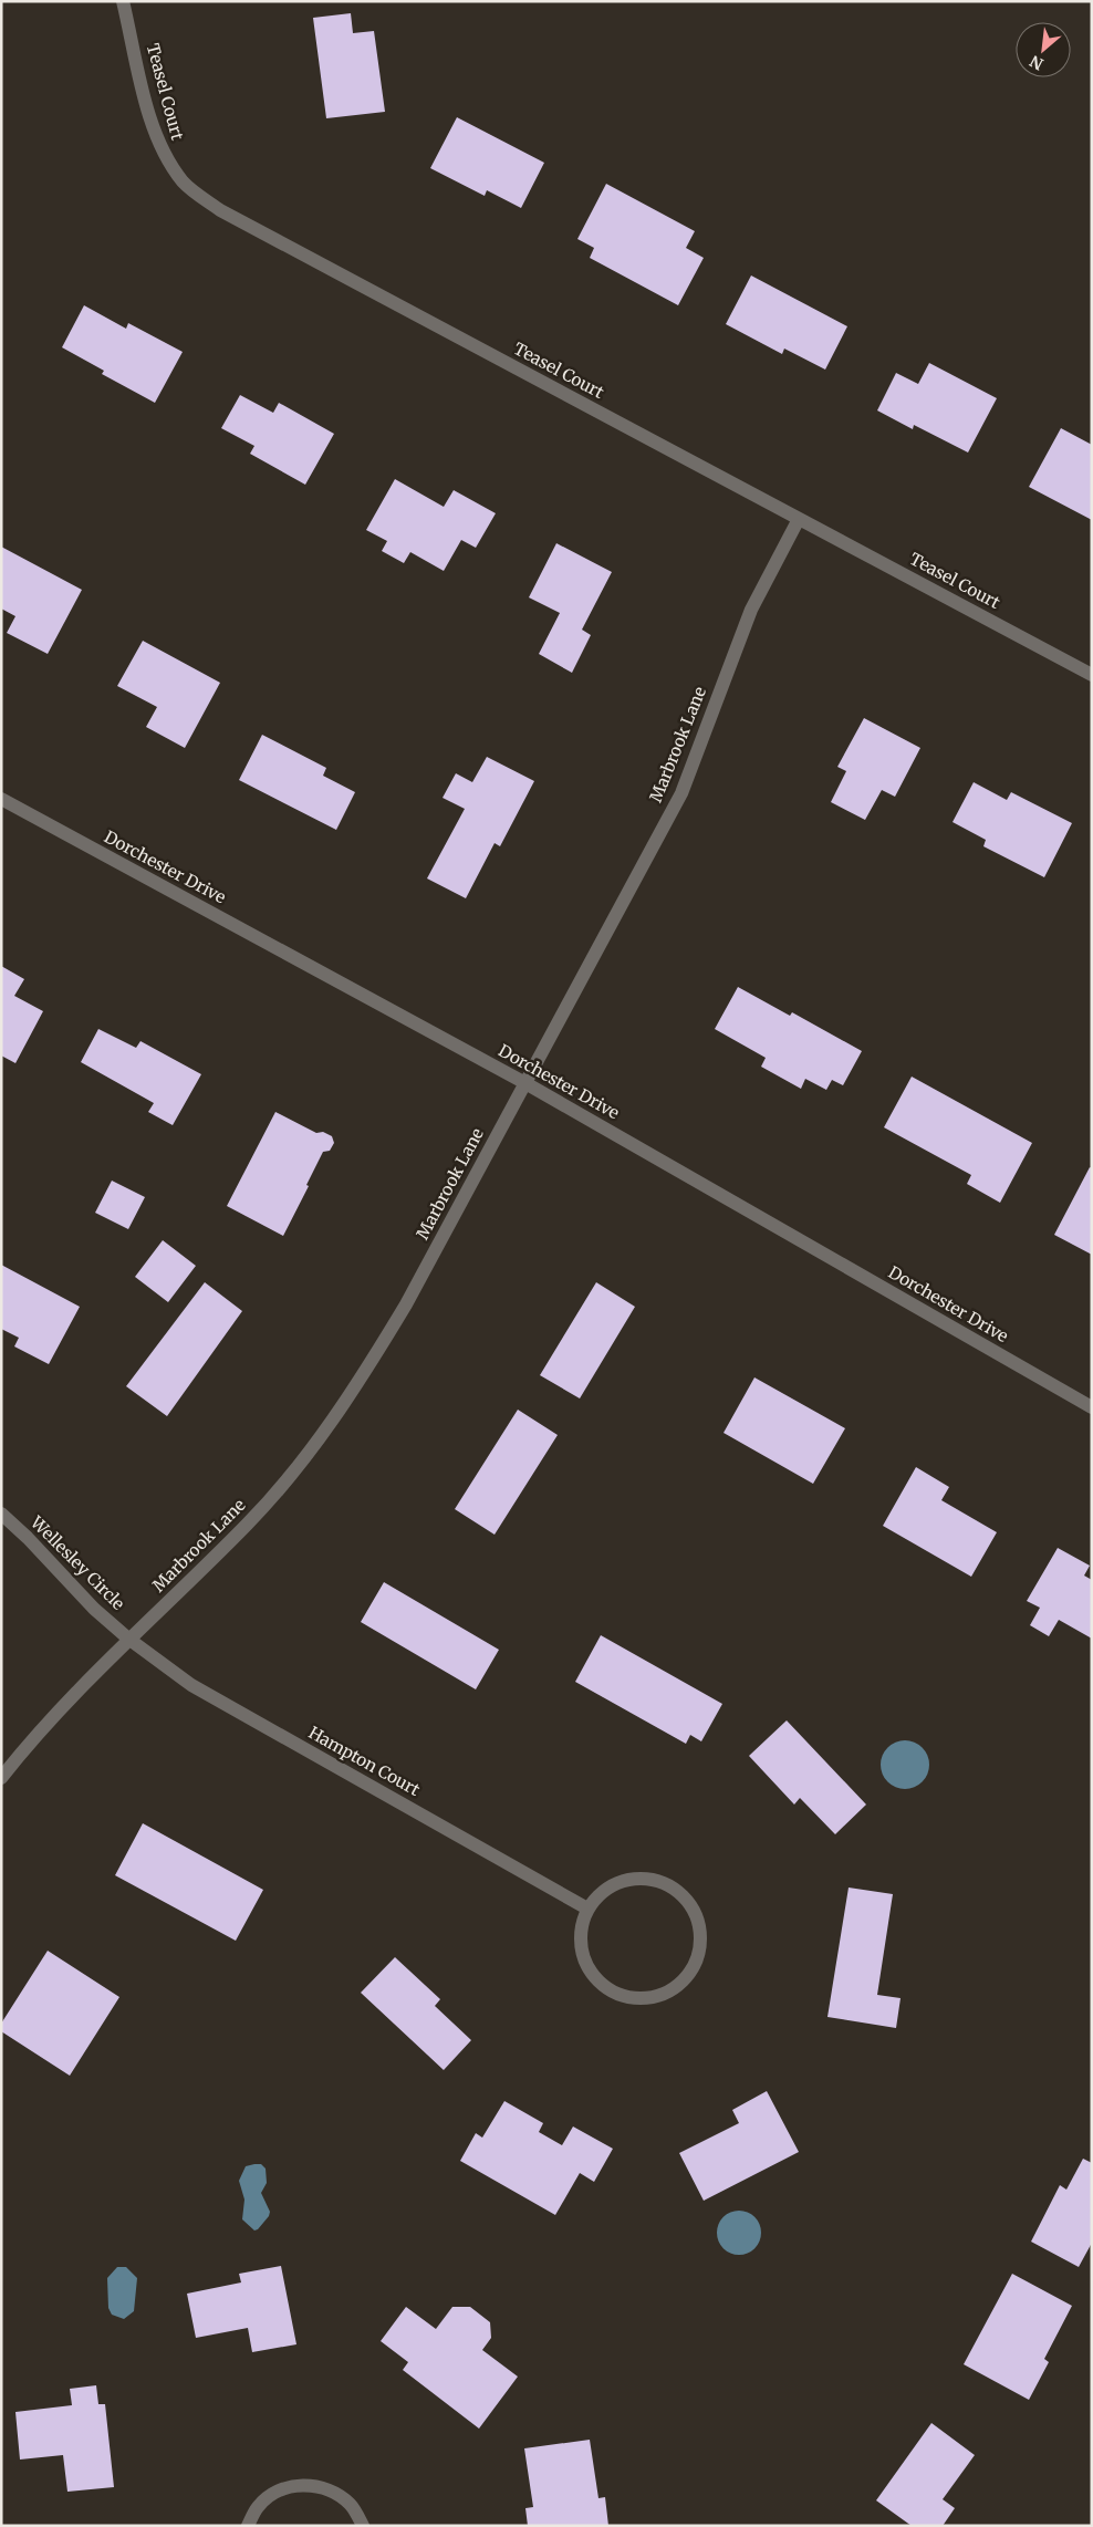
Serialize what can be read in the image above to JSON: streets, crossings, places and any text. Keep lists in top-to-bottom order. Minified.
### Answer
{"streets":{"street":["Teasel Court","Marbrook Lane","Dorchester Drive","Wellesley Circle","Hampton Court"]},"crossings":[["Teasel Court","Marbrook Lane"],["Marbrook Lane","Dorchester Drive"],["Marbrook Lane","Wellesley Circle"],["Marbrook Lane","Hampton Court"],["Wellesley Circle","Hampton Court"]],"north":"bottom left"}
